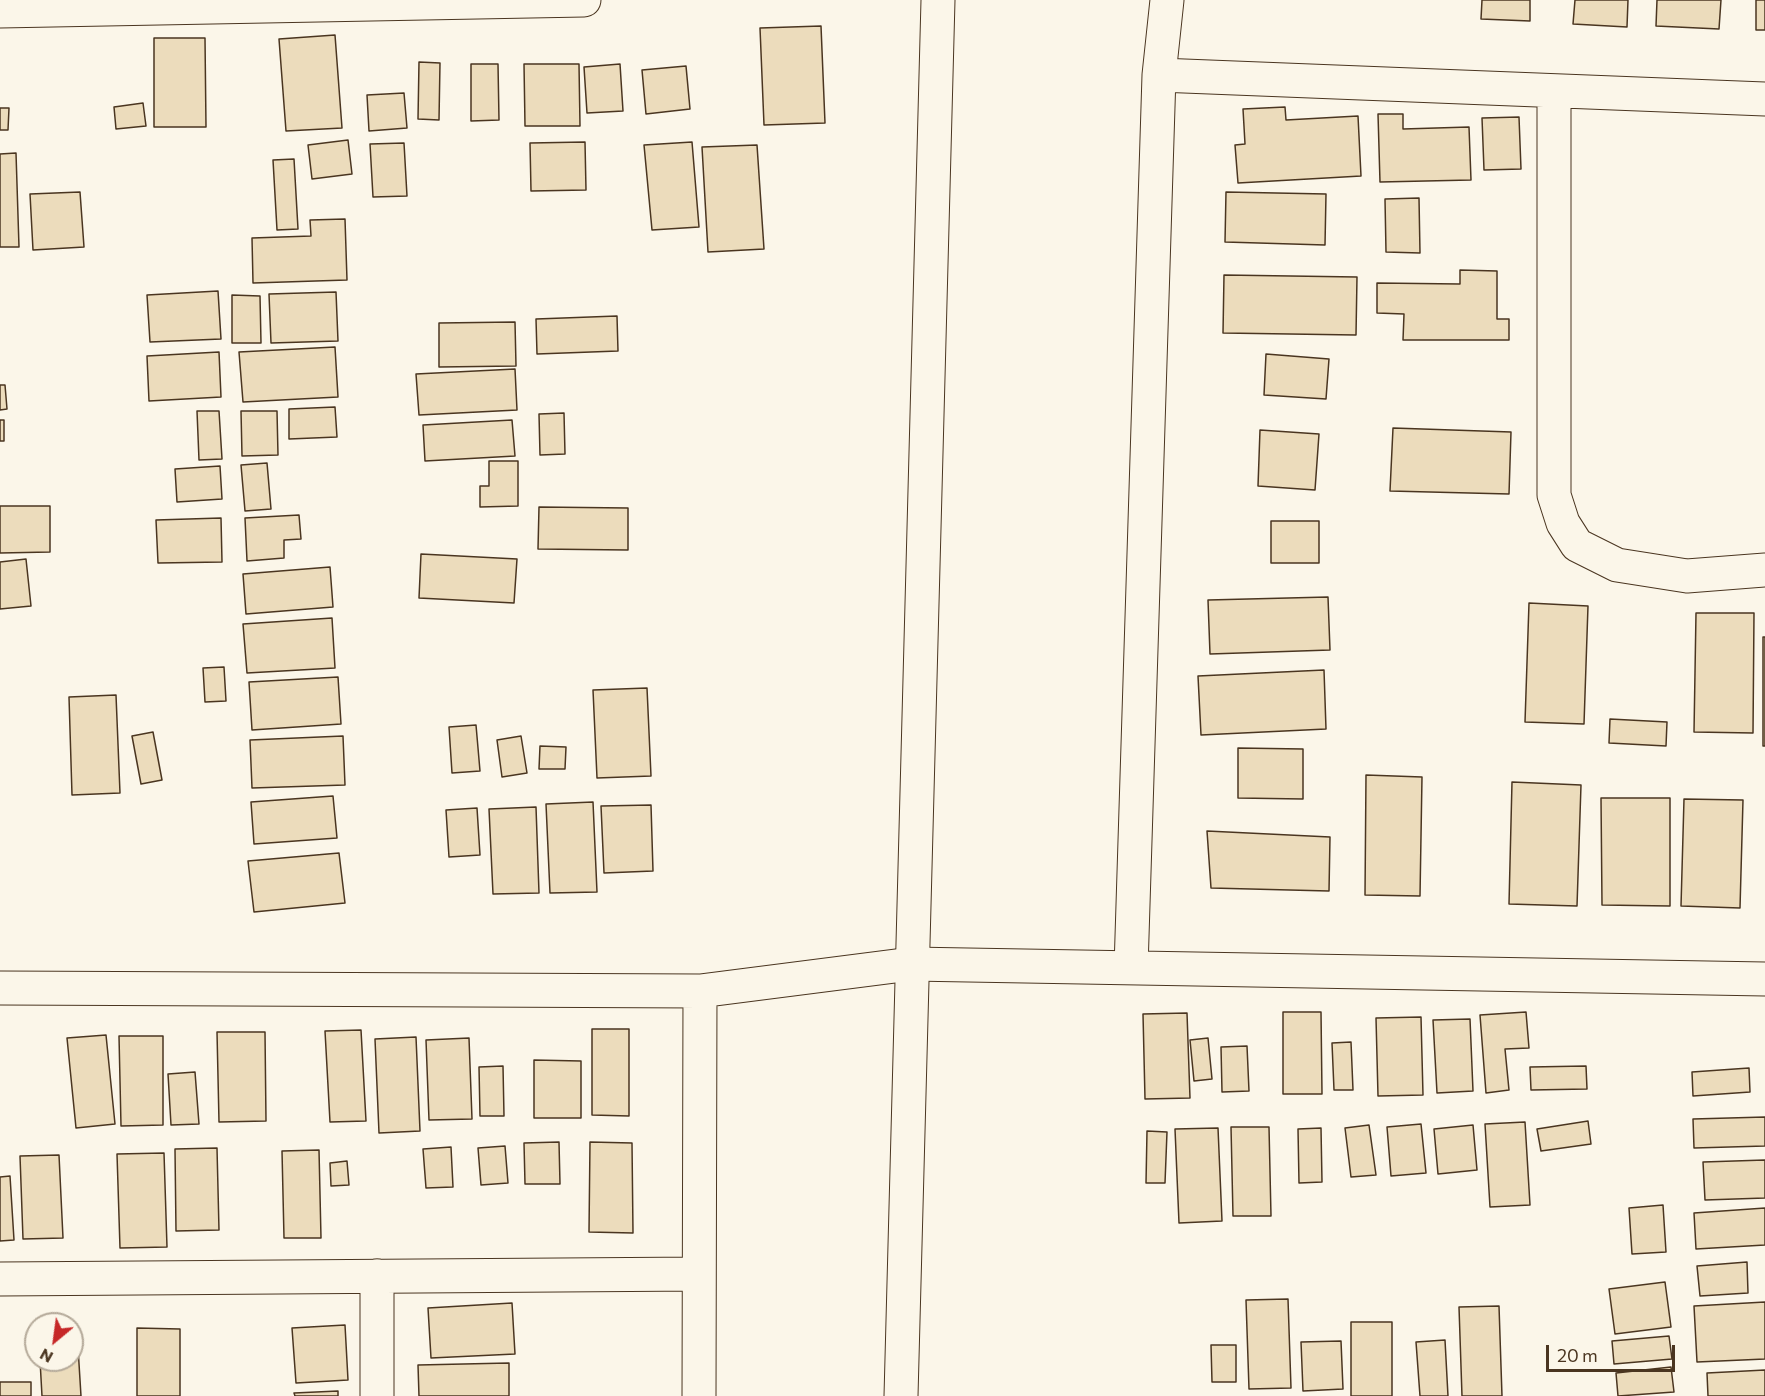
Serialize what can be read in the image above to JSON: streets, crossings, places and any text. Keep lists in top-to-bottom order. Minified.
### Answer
{"scale_bar":"20 m","north":"bottom left"}
